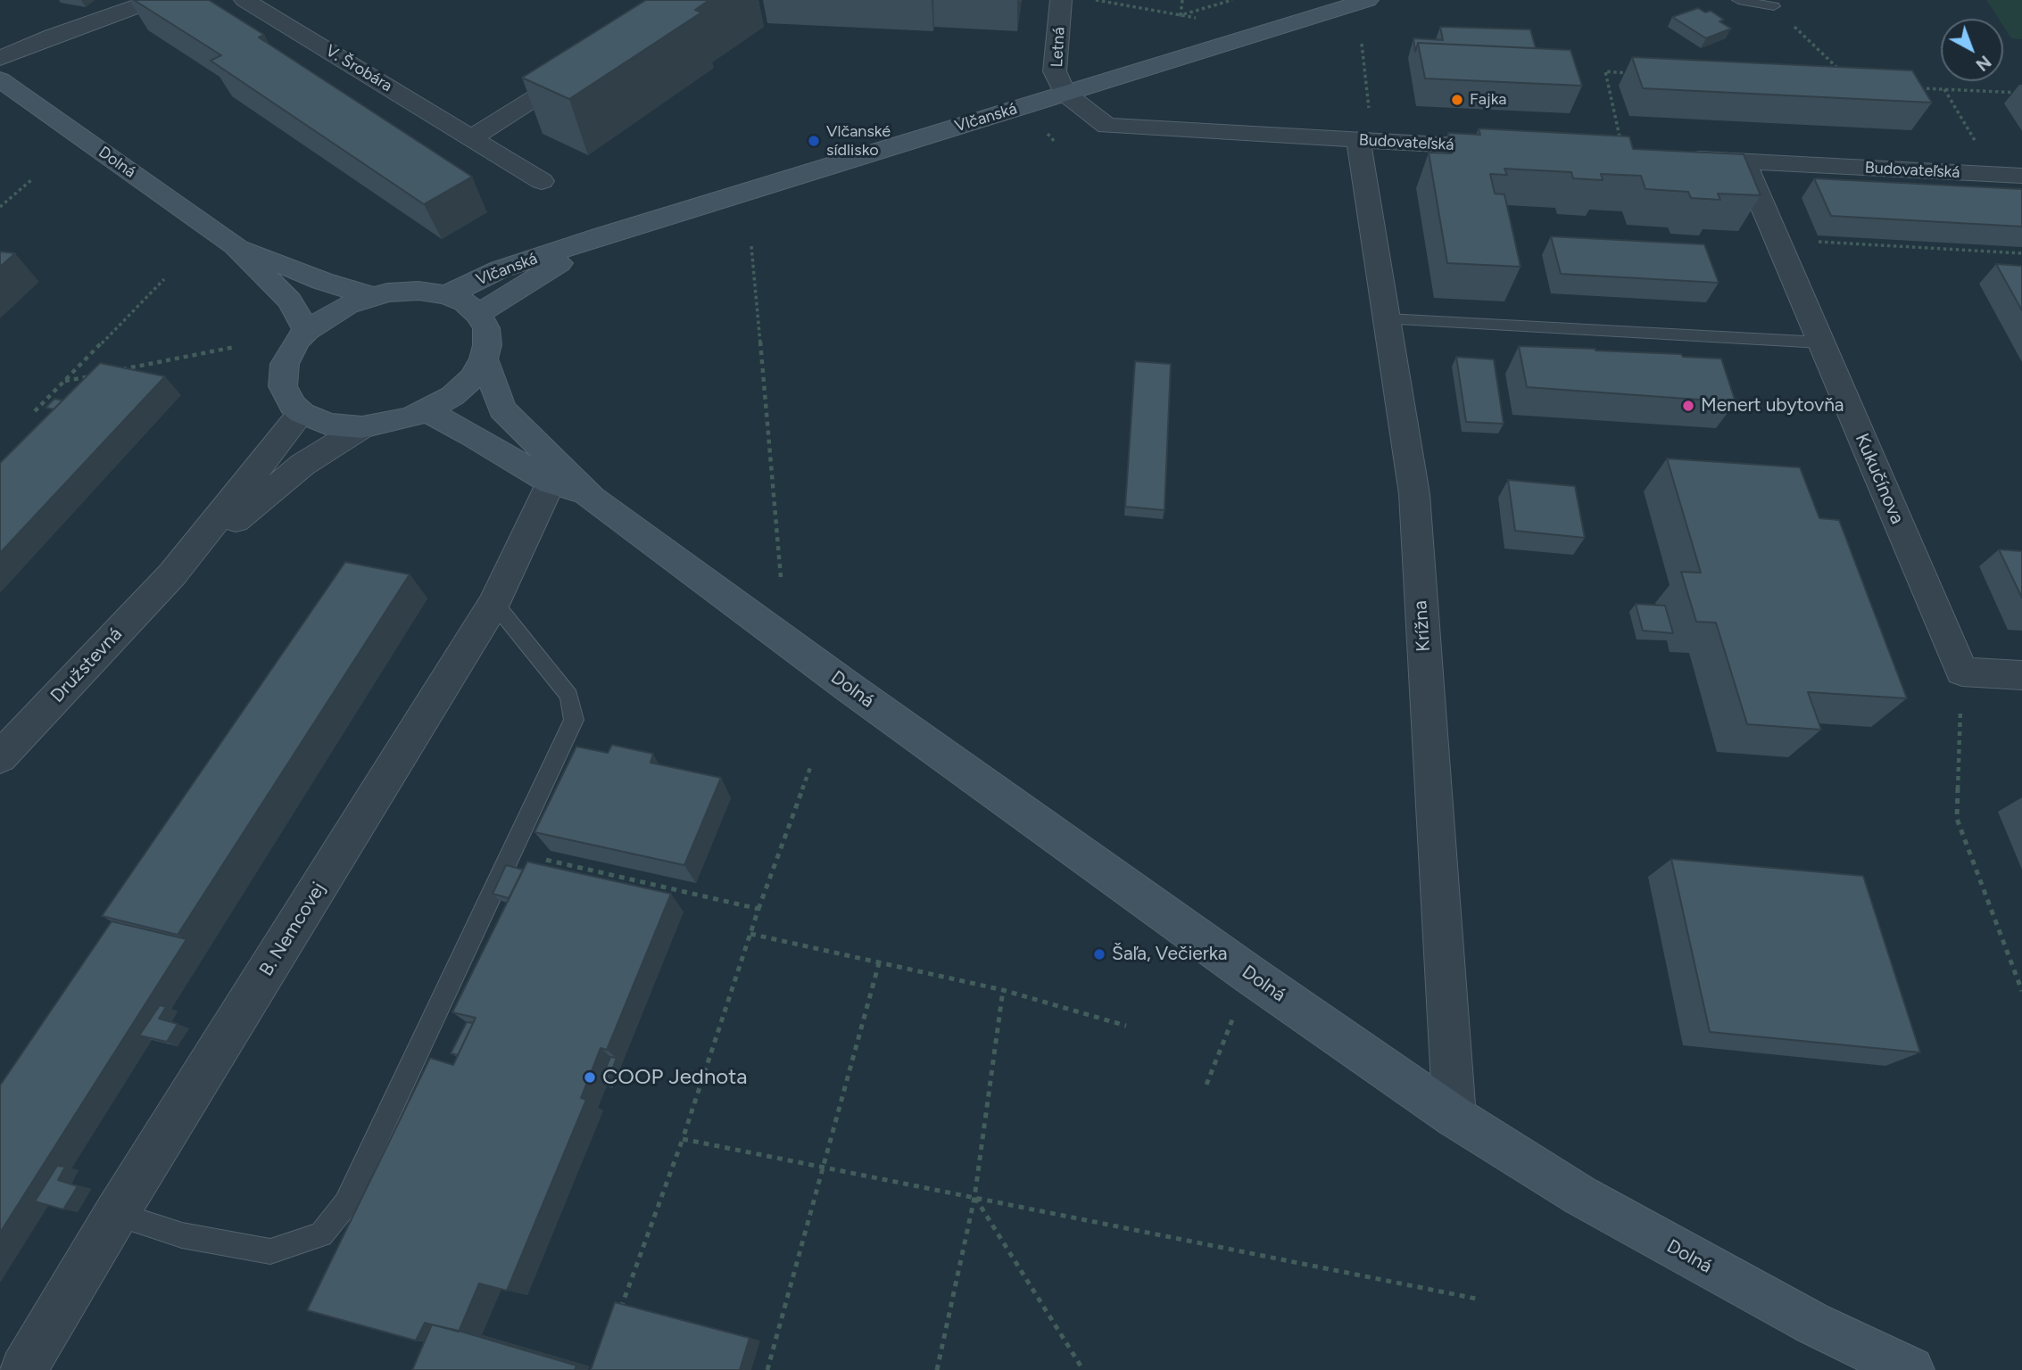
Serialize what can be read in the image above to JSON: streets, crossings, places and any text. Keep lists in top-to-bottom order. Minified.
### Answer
{"streets":{"main road":["Vlčanská","Dolná"],"street":["Letná","V. Šrobára","Budovateľská","Kukučínova","Krížna","Družstevná","B. Nemcovej"]},"crossings":[["Letná","Vlčanská"],["Letná","Budovateľská"],["Vlčanská","Budovateľská"],["Vlčanská","Dolná"],["Vlčanská","Družstevná"],["Budovateľská","Kukučínova"],["Budovateľská","Krížna"],["Dolná","Krížna"],["Dolná","Družstevná"],["Dolná","B. Nemcovej"]],"places":["Fajka","Vlčanské sídlisko","Menert ubytovňa","Šaľa, Večierka","COOP Jednota"],"north":"bottom right"}
